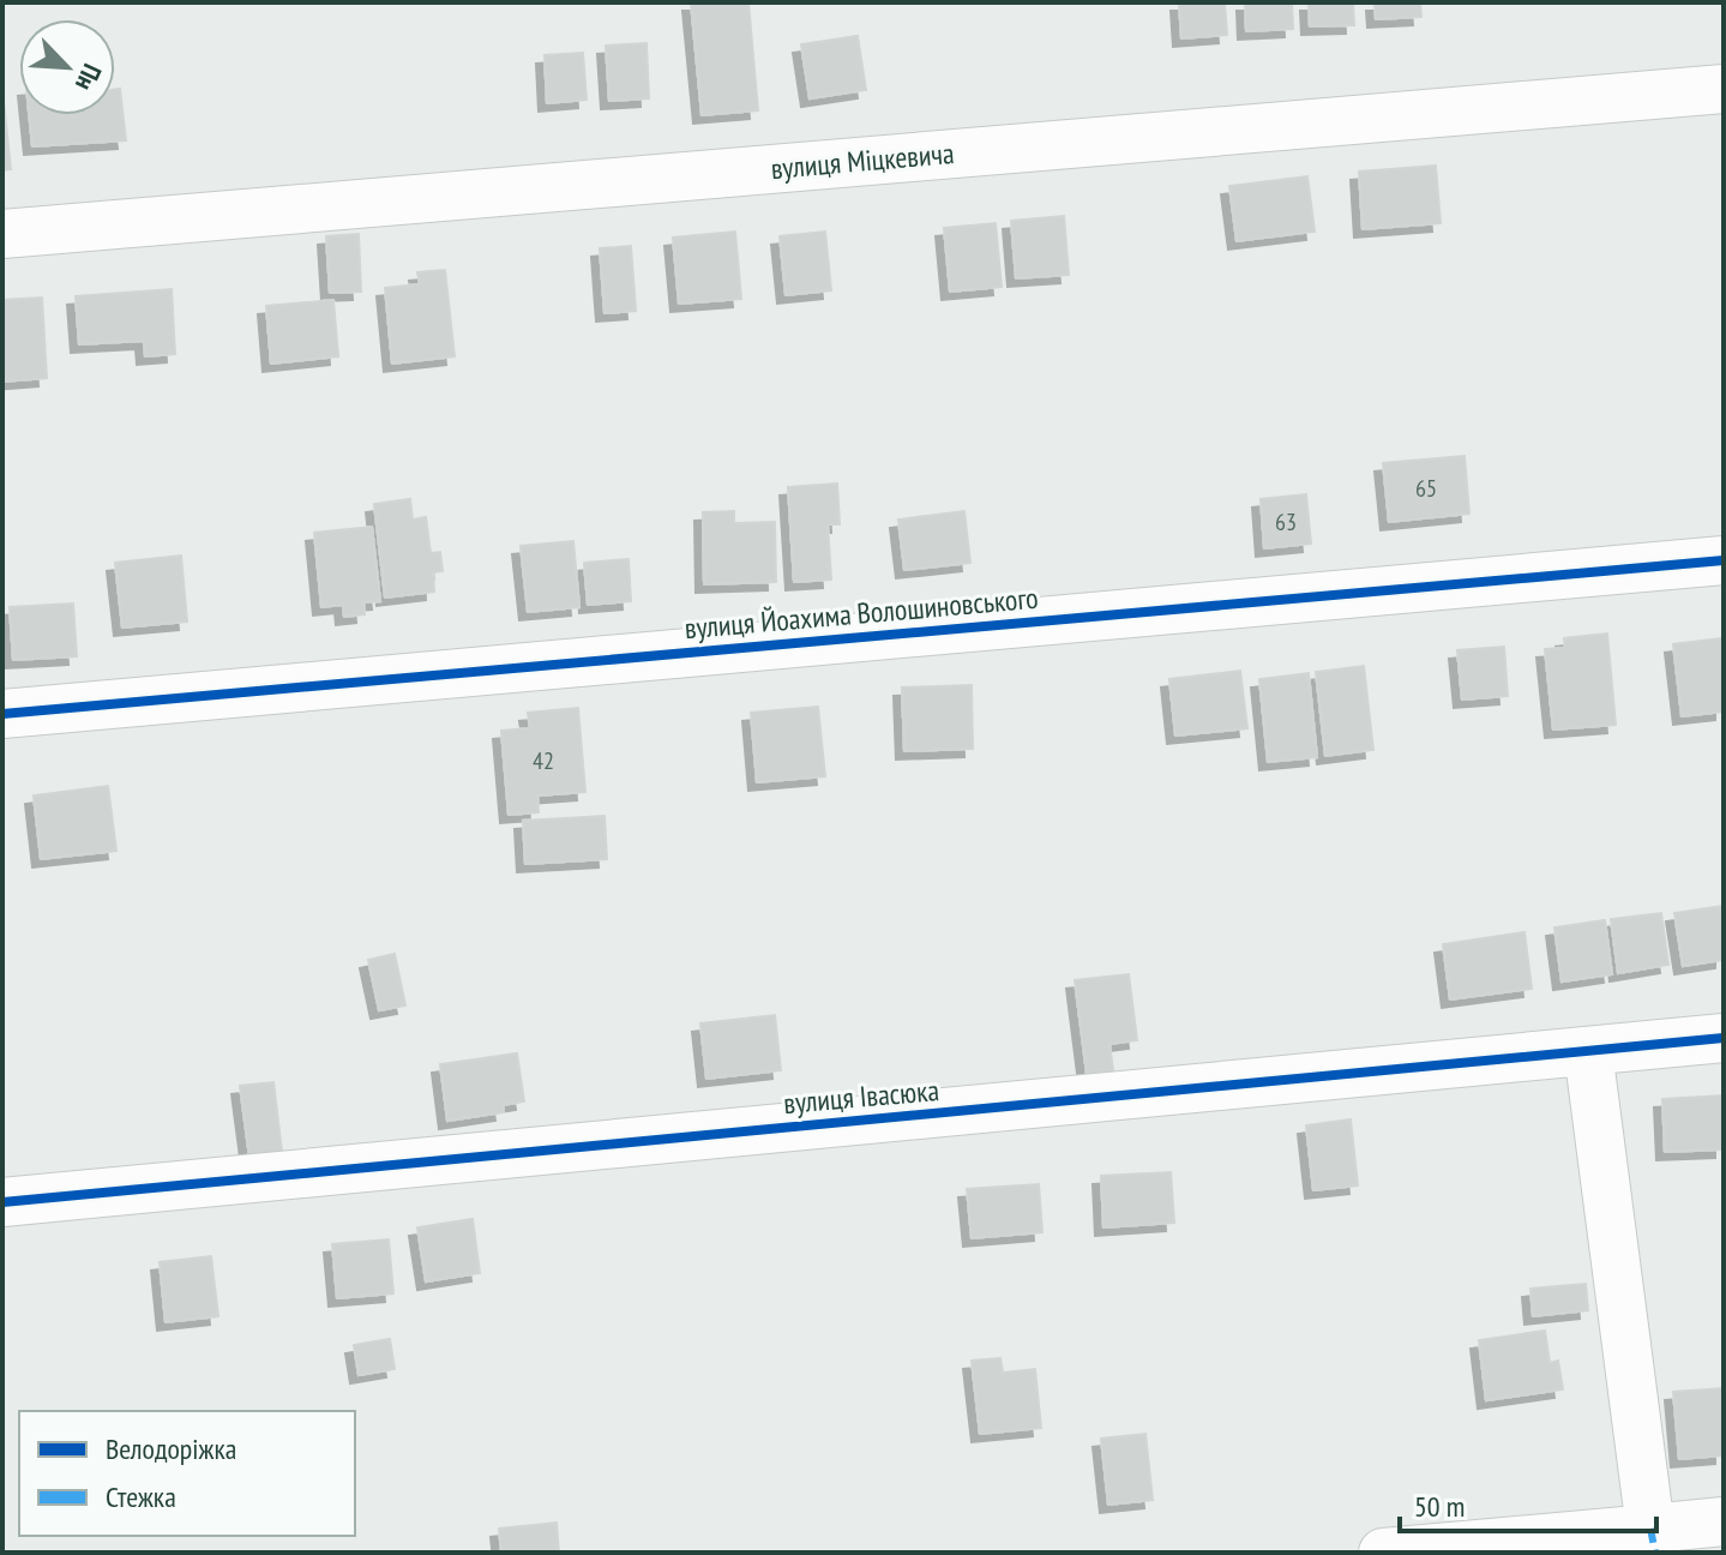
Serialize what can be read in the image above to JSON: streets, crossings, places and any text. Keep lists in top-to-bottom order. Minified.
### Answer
{"streets":{"street":["вулиця Міцкевича","вулиця Йоахима Волошиновського","вулиця Івасюка"]},"house_numbers":["65","63","42"],"legend":["Велодоріжка","Стежка"],"scale_bar":"50 m","north":"bottom right"}
